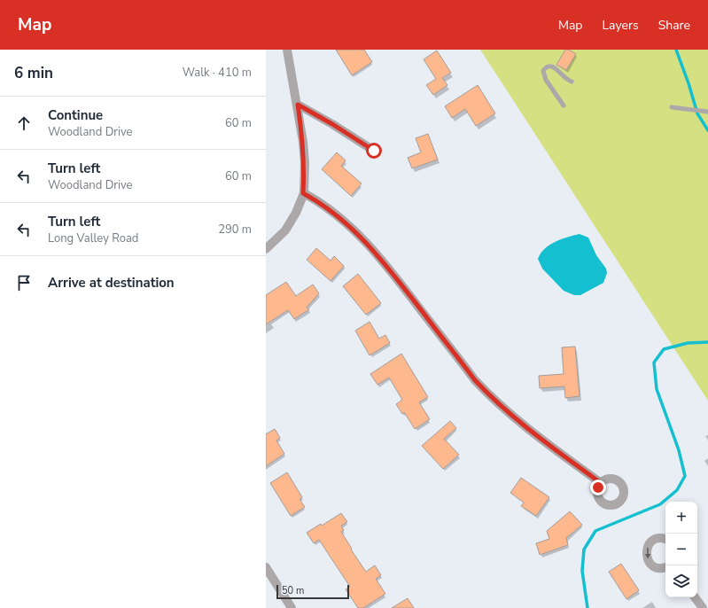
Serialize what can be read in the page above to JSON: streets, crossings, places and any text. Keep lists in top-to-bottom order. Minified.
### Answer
{"scale_bar":"50 m","page":{"header":"Map","nav":["Map","Layers","Share"],"heading":["6 min","Walk · 410 m"],"list":[["Continue","Woodland Drive","60 m"],["Turn left","Woodland Drive","60 m"],["Turn left","Long Valley Road","290 m"],"Arrive at destination"],"map_buttons":["+","−"],"scale":"50 m"}}
